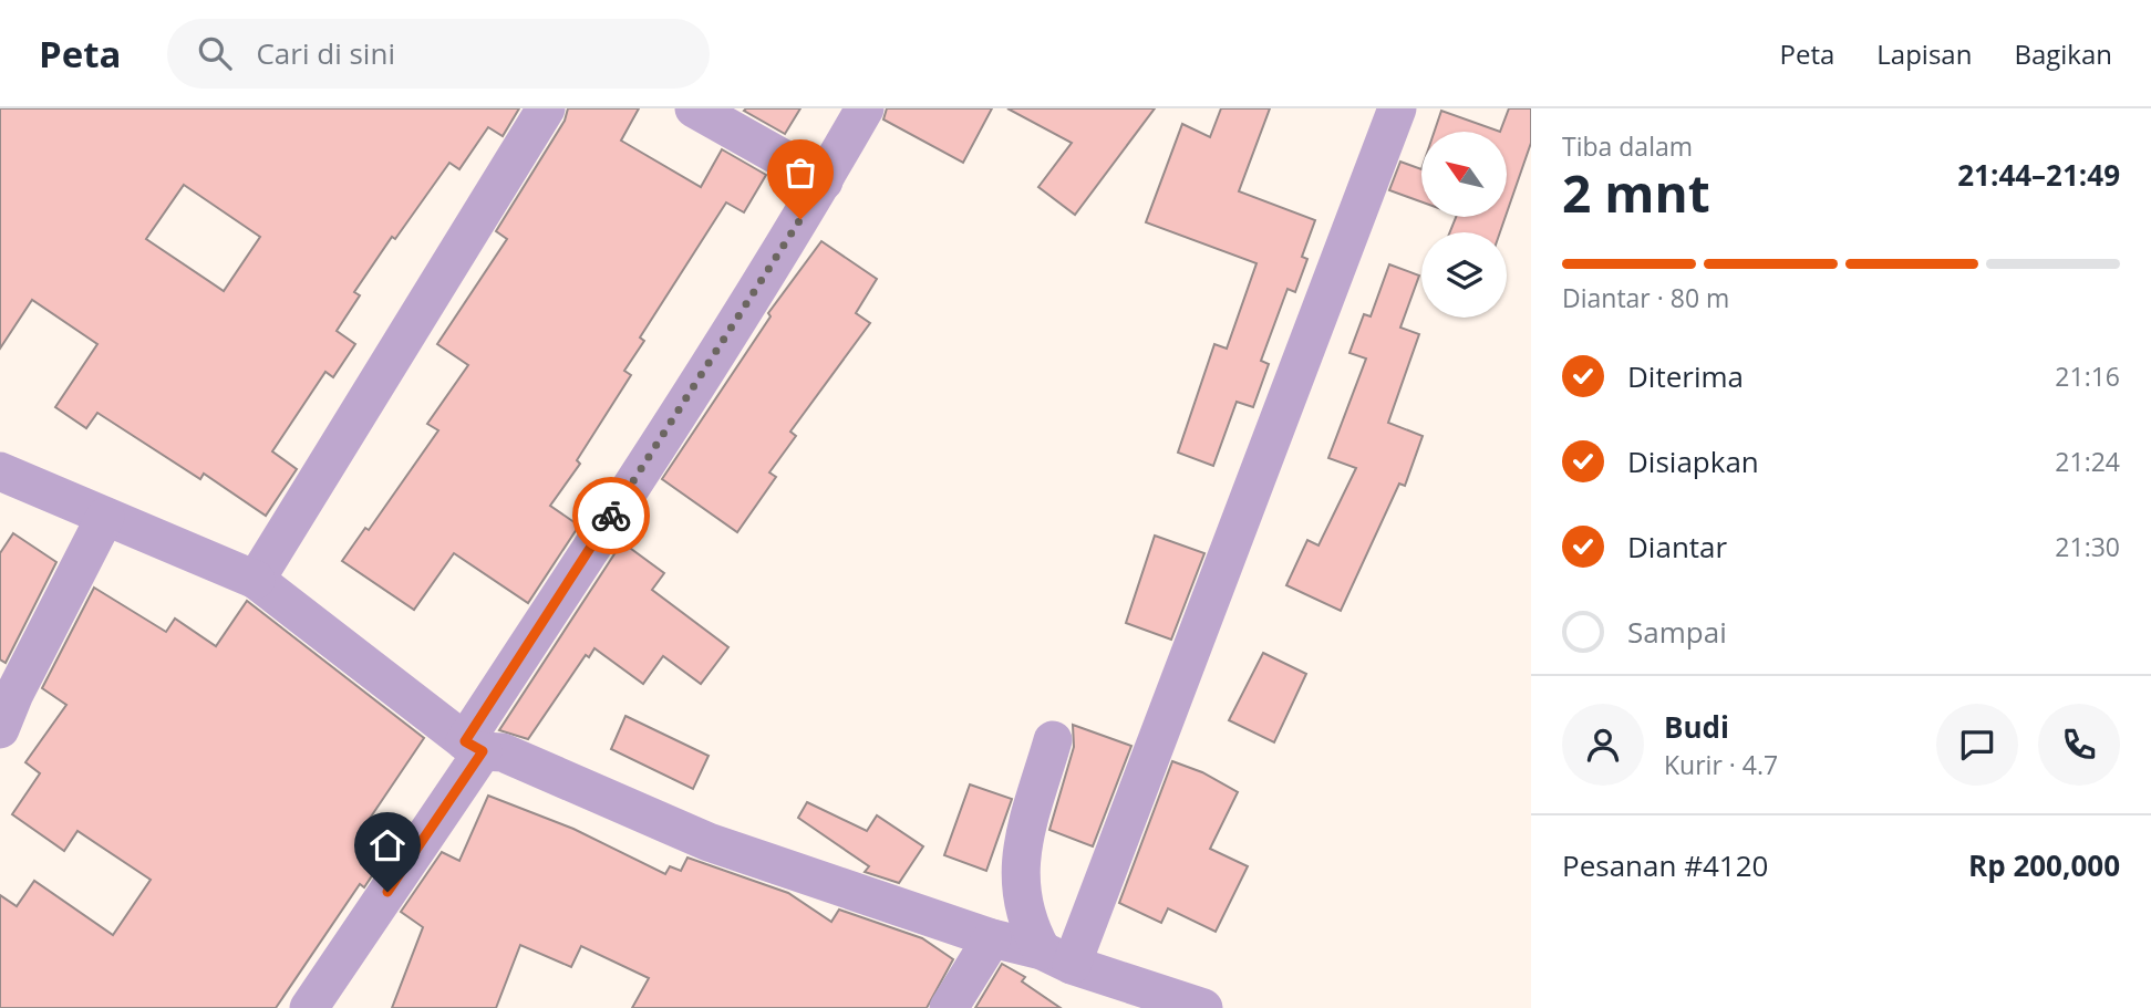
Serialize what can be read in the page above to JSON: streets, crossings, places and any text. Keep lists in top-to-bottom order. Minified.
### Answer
{"north":"top left","page":{"header":"Peta","search":"Cari di sini","nav":["Peta","Lapisan","Bagikan"],"heading":["2 mnt","Tiba dalam","21:44–21:49"],"panel":["Budi","Kurir · 4.7","Pesanan #4120","Rp 200,000"],"bar":"Diantar · 80 m","list":[["Diterima","21:16"],["Disiapkan","21:24"],["Diantar","21:30"],"Sampai"]}}
